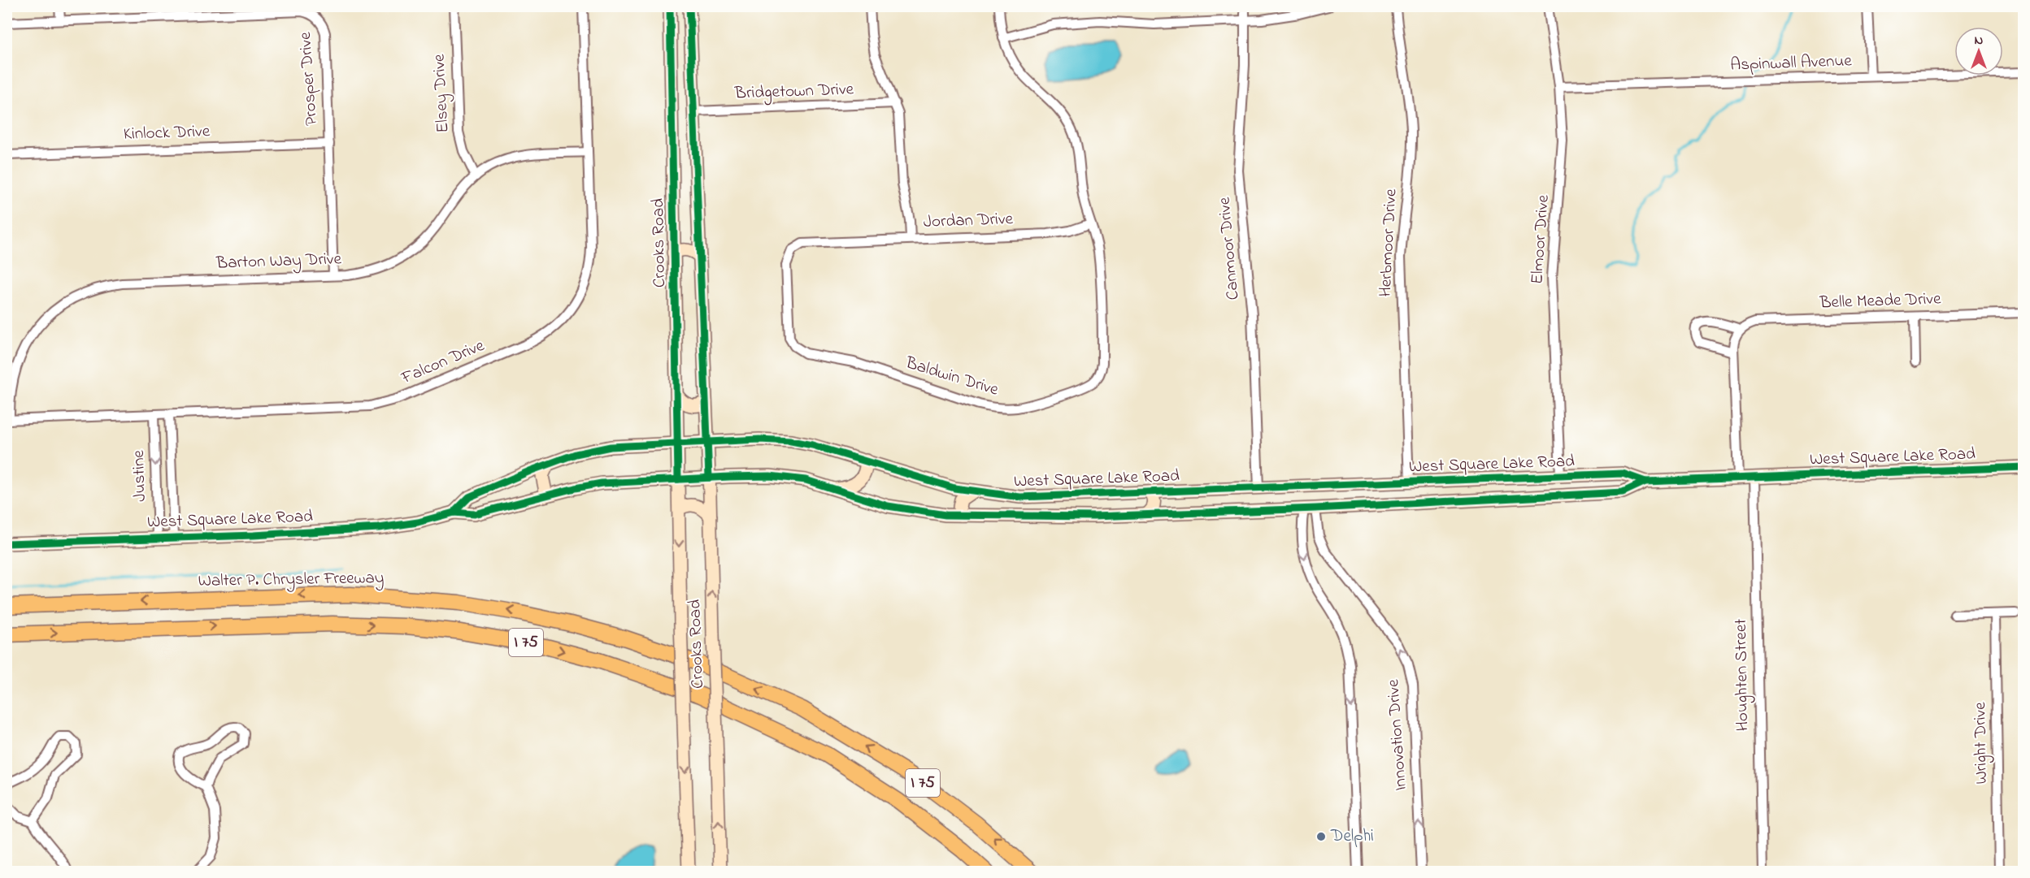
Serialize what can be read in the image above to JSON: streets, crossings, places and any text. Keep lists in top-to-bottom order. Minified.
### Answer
{"streets":{"highway":["Walter P. Chrysler Freeway","I 75"],"main road":["Crooks Road","West Square Lake Road"],"street":["Aspinwall Avenue","Prosper Drive","Bridgetown Drive","Elsey Drive","Kinlock Drive","Jordan Drive","Elmoor Drive","Herbmoor Drive","Canmoor Drive","Barton Way Drive","Belle Meade Drive","Falcon Drive","Baldwin Drive","Justine","Houghten Street","Innovation Drive","Wright Drive"]},"crossings":[["Aspinwall Avenue","Elmoor Drive"],["Prosper Drive","Kinlock Drive"],["Prosper Drive","Barton Way Drive"],["Bridgetown Drive","Crooks Road"],["Elsey Drive","Barton Way Drive"],["Jordan Drive","Baldwin Drive"],["Elmoor Drive","West Square Lake Road"],["Crooks Road","West Square Lake Road"],["Herbmoor Drive","West Square Lake Road"],["Canmoor Drive","West Square Lake Road"],["Barton Way Drive","Falcon Drive"],["Falcon Drive","Justine"],["West Square Lake Road","Justine"],["West Square Lake Road","Houghten Street"],["West Square Lake Road","Innovation Drive"]],"places":["Delphi"],"north":"top"}
